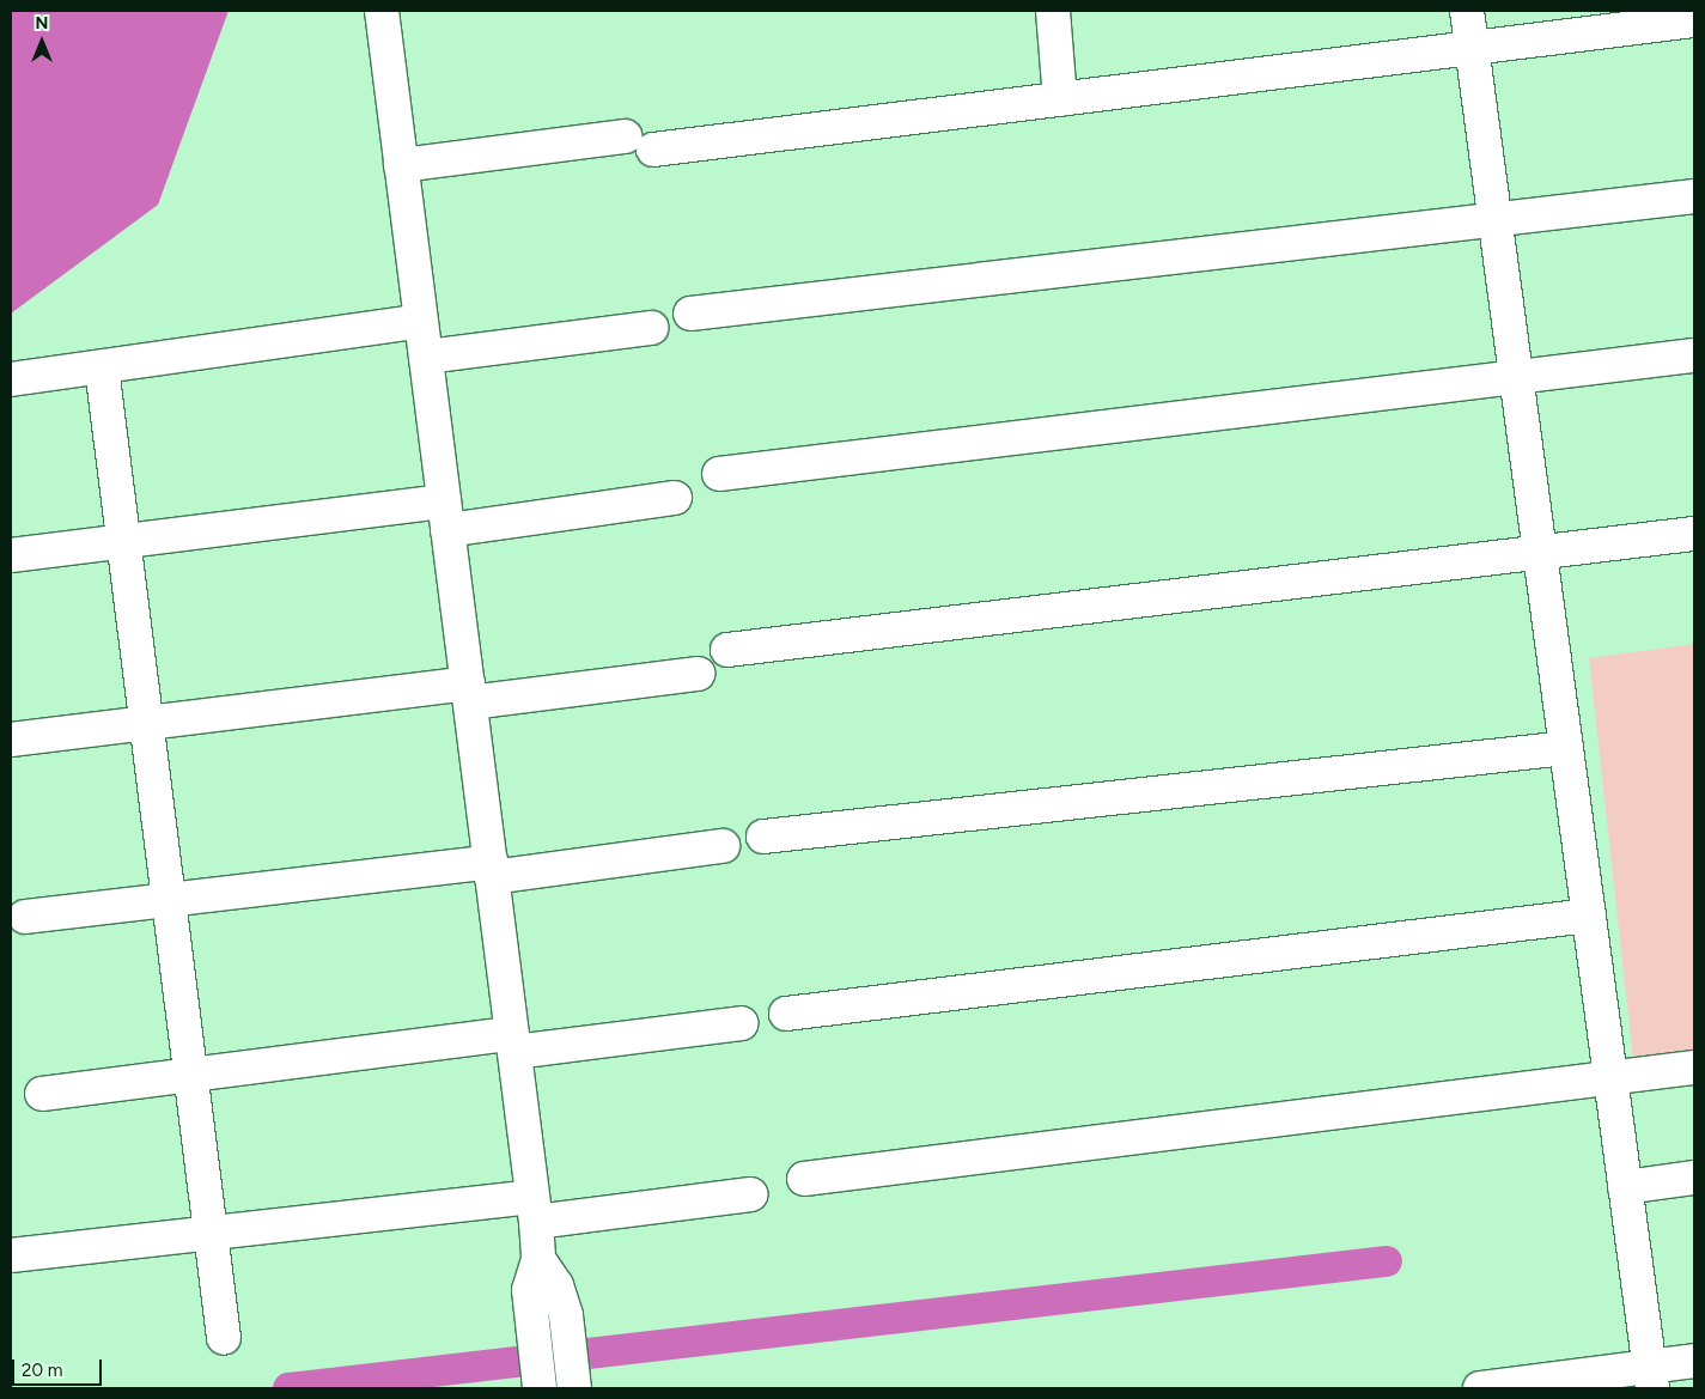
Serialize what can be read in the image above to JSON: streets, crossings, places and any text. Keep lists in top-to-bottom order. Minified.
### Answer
{"scale_bar":"20 m","north":"top"}
